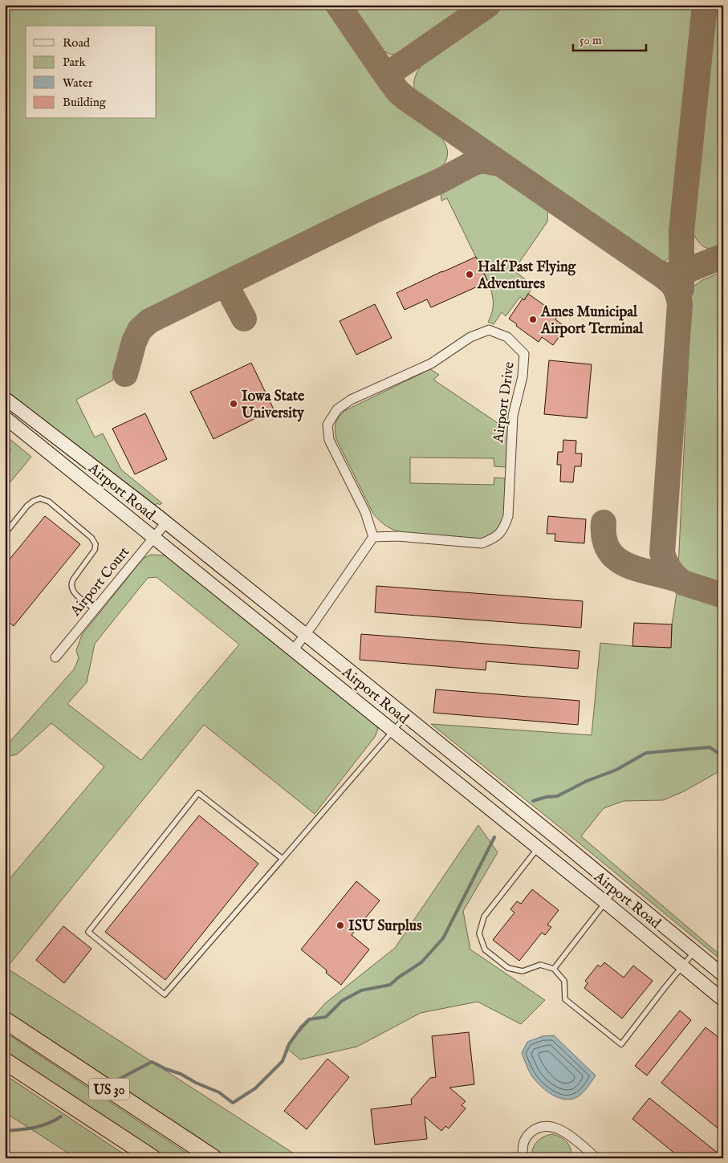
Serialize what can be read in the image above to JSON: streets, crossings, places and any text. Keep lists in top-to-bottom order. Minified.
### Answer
{"streets":{"highway":["US 30"],"main road":["Airport Road"],"street":["Airport Drive","Airport Court"]},"crossings":[["Airport Road","Airport Court"]],"places":["Half Past Flying Adventures","Ames Municipal Airport Terminal","Iowa State University","ISU Surplus"],"legend":["Road","Park","Water","Building"],"scale_bar":"50 m"}
